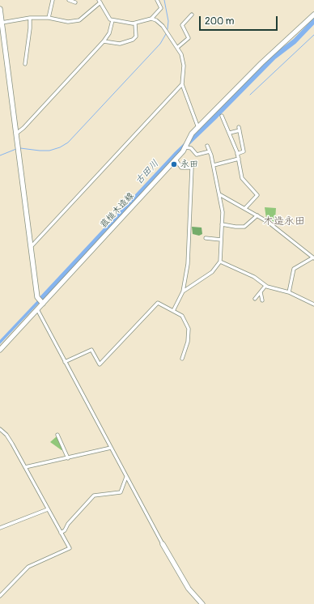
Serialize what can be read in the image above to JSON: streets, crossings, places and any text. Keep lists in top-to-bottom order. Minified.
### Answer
{"streets":{"main road":["菰槌木造線"]},"districts":["木造永田"],"water":["古田川"],"places":["永田"],"scale_bar":"200 m"}
